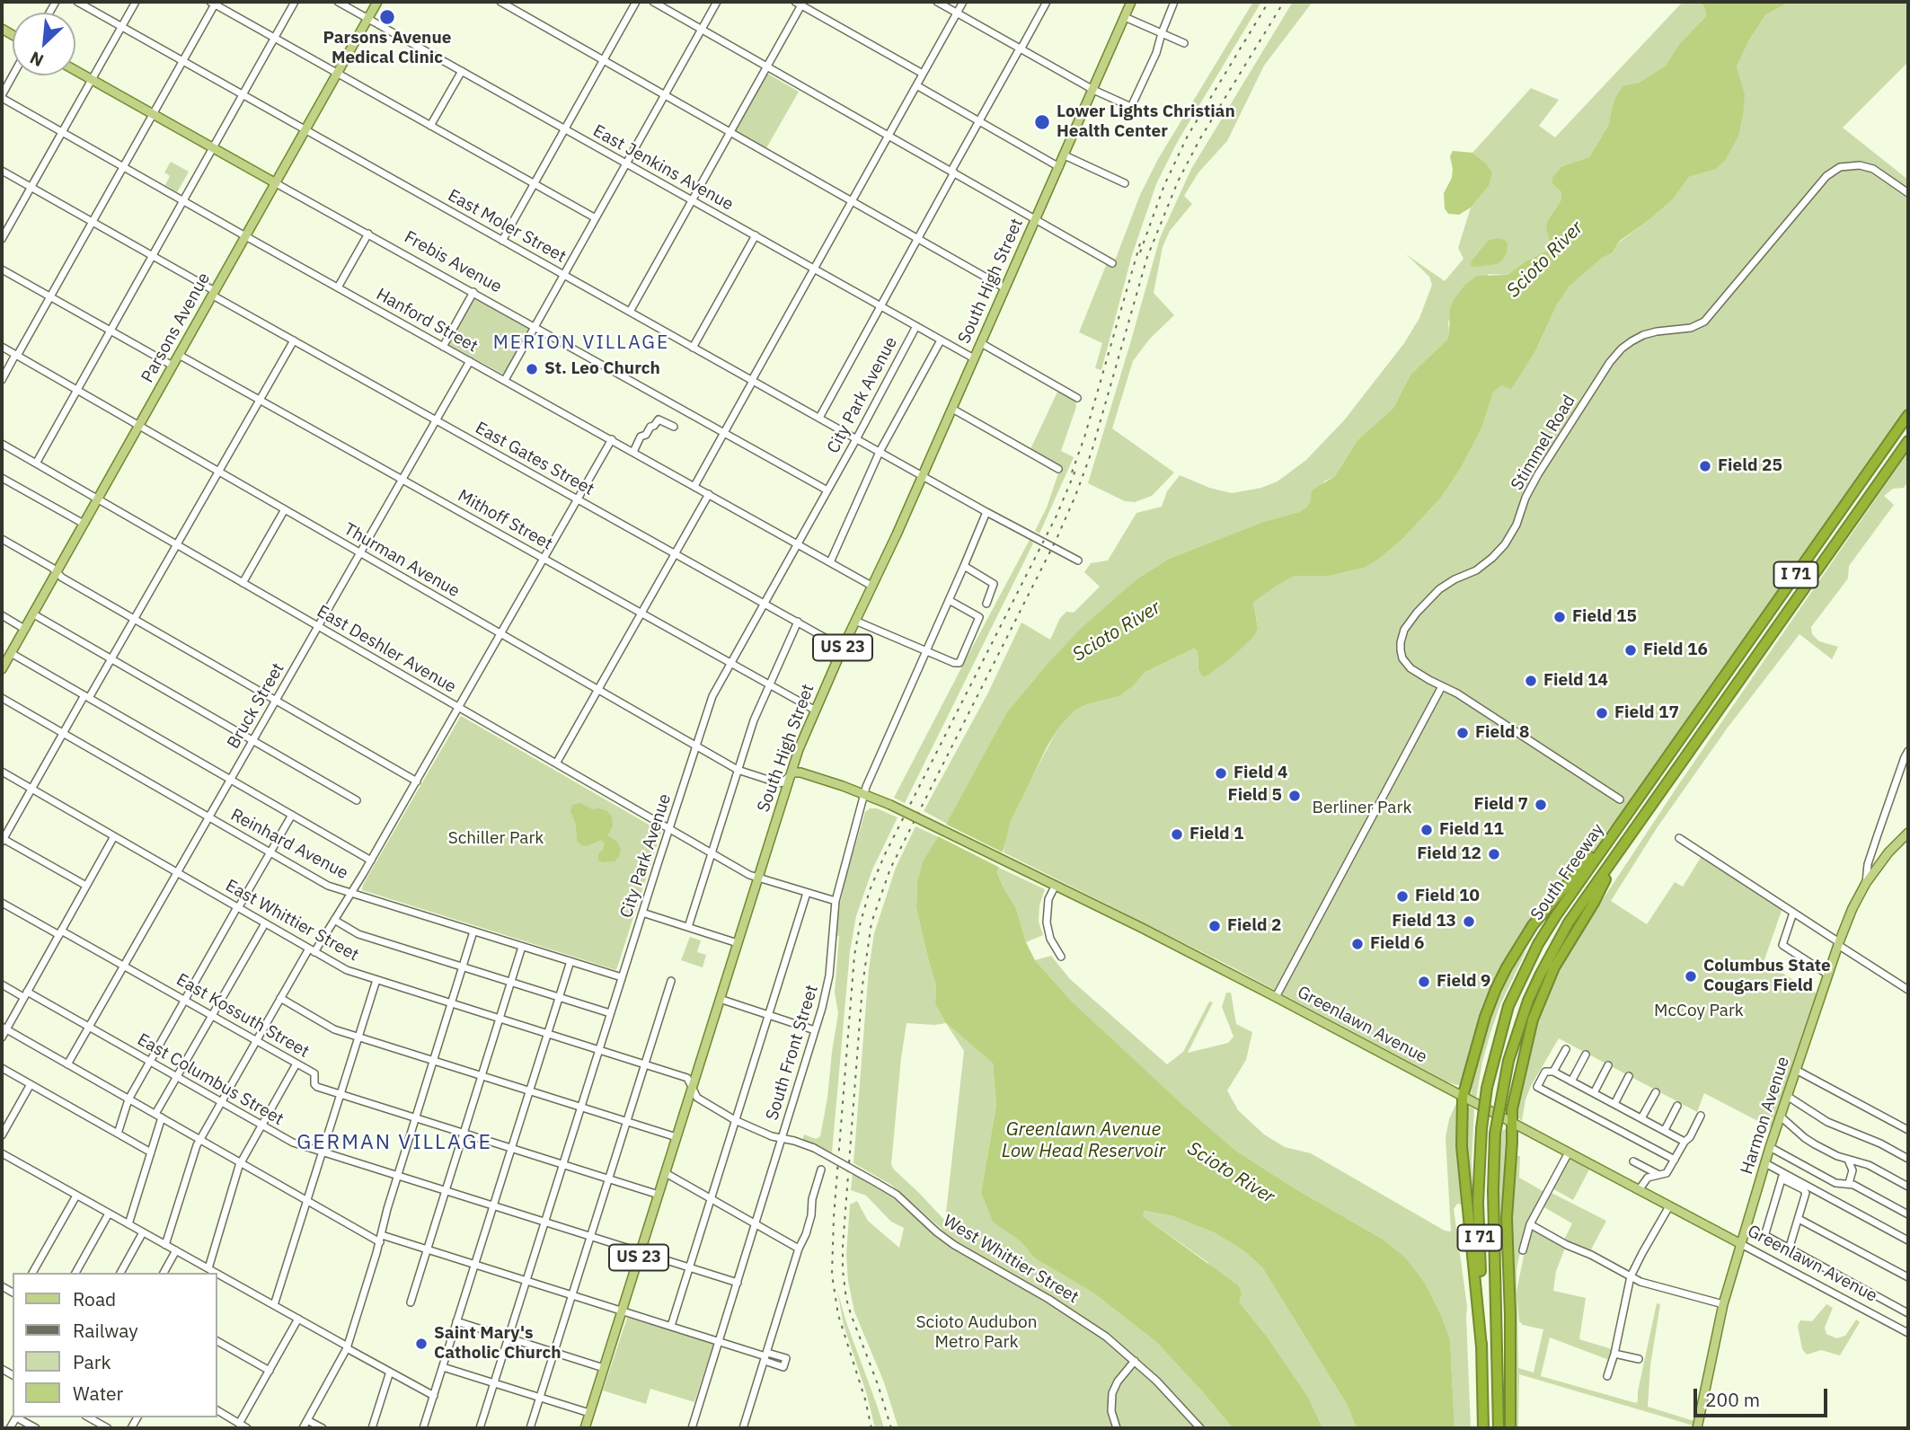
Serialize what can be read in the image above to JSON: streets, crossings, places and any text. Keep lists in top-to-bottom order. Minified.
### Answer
{"streets":{"highway":["I 71","South Freeway"],"main road":["Frebis Avenue","South High Street","Parsons Avenue","US 23","Greenlawn Avenue","Harmon Avenue"],"street":["East Jenkins Avenue","East Moler Street","Hanford Street","City Park Avenue","Stimmel Road","East Gates Street","Mithoff Street","Thurman Avenue","East Deshler Avenue","Bruck Street","Reinhard Avenue","East Whittier Street","East Kossuth Street","South Front Street","East Columbus Street","West Whittier Street"]},"crossings":[["East Jenkins Avenue","South High Street"],["East Jenkins Avenue","Parsons Avenue"],["East Jenkins Avenue","City Park Avenue"],["East Moler Street","South High Street"],["East Moler Street","Parsons Avenue"],["East Moler Street","City Park Avenue"],["East Moler Street","South Front Street"],["Frebis Avenue","Parsons Avenue"],["Frebis Avenue","City Park Avenue"],["South High Street","Hanford Street"],["South High Street","East Gates Street"],["South High Street","Mithoff Street"],["South High Street","Thurman Avenue"],["South High Street","East Deshler Avenue"],["South High Street","East Whittier Street"],["South High Street","East Kossuth Street"],["South High Street","Greenlawn Avenue"],["South High Street","East Columbus Street"],["South High Street","West Whittier Street"],["Hanford Street","Parsons Avenue"],["Hanford Street","City Park Avenue"],["Hanford Street","Bruck Street"],["Parsons Avenue","East Gates Street"],["Parsons Avenue","Mithoff Street"],["Parsons Avenue","Thurman Avenue"],["Parsons Avenue","East Deshler Avenue"],["City Park Avenue","East Gates Street"],["City Park Avenue","Mithoff Street"],["City Park Avenue","Thurman Avenue"],["City Park Avenue","East Deshler Avenue"],["City Park Avenue","Reinhard Avenue"],["City Park Avenue","East Whittier Street"],["City Park Avenue","East Kossuth Street"],["City Park Avenue","East Columbus Street"],["East Gates Street","Bruck Street"],["Mithoff Street","Bruck Street"],["Thurman Avenue","Bruck Street"],["Thurman Avenue","Greenlawn Avenue"],["East Deshler Avenue","Bruck Street"],["East Deshler Avenue","South Front Street"],["Bruck Street","Reinhard Avenue"],["Bruck Street","East Whittier Street"],["Bruck Street","East Kossuth Street"],["Bruck Street","East Columbus Street"],["East Whittier Street","West Whittier Street"],["Greenlawn Avenue","South Front Street"],["Greenlawn Avenue","Harmon Avenue"],["South Front Street","East Columbus Street"],["South Front Street","West Whittier Street"]],"districts":["MERION VILLAGE","GERMAN VILLAGE"],"water":["Scioto River","Greenlawn Avenue Low Head Reservoir"],"parks":["Berliner Park","Schiller Park","McCoy Park","Scioto Audubon Metro Park"],"places":["Parsons Avenue Medical Clinic","Lower Lights Christian Health Center","St. Leo Church","Field 25","Field 15","Field 16","Field 14","Field 17","Field 8","Field 4","Field 5","Field 7","Field 11","Field 1","Field 12","Field 10","Field 13","Field 2","Field 6","Columbus State Cougars Field","Field 9","Saint Mary's Catholic Church"],"legend":["Road","Railway","Park","Water"],"scale_bar":"200 m","north":"bottom left"}
